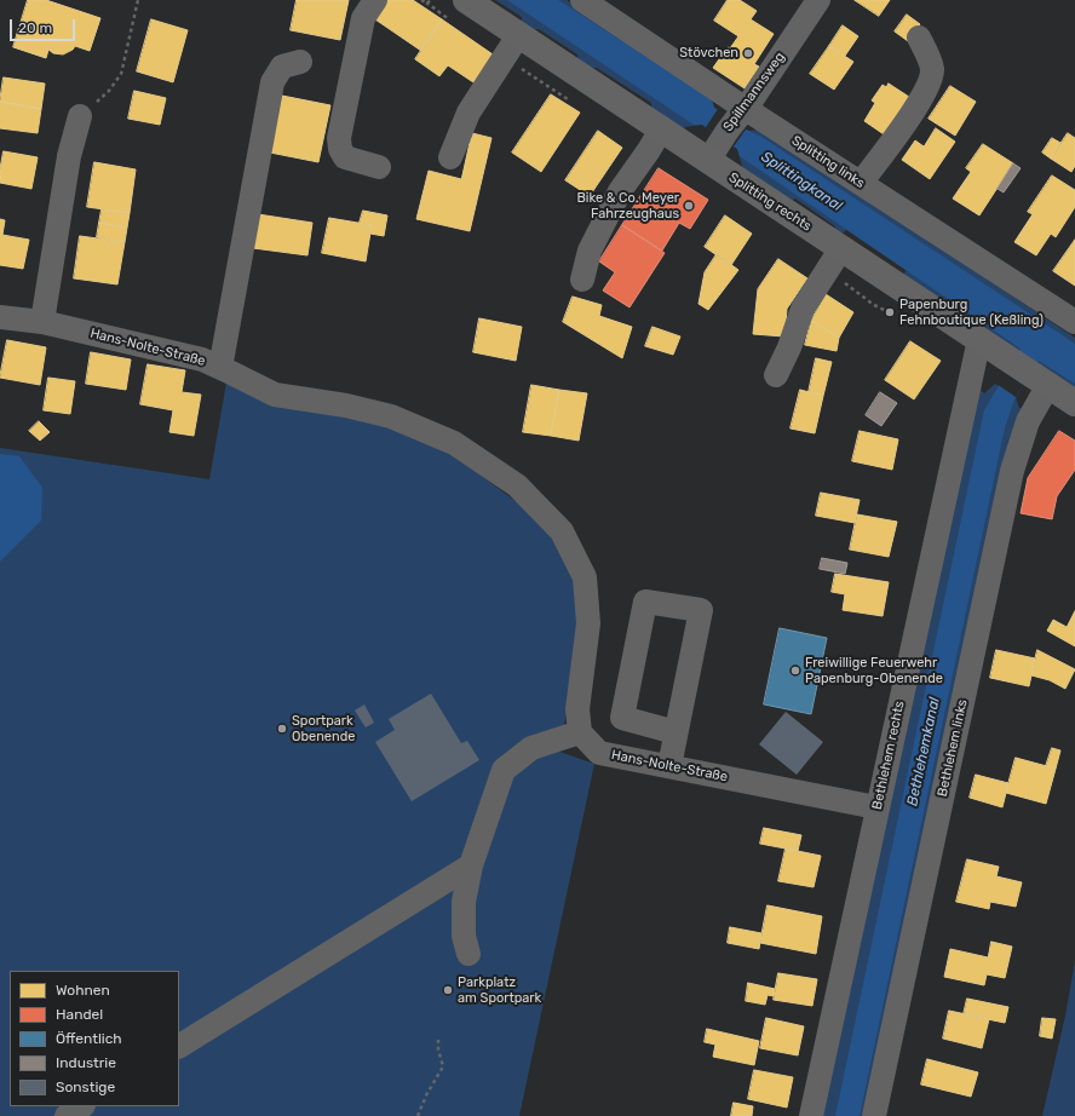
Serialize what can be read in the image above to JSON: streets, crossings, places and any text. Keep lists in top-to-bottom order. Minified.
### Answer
{"streets":{"main road":["Splitting rechts"],"street":["Spillmannsweg","Splitting links","Hans-Nolte-Straße","Bethlehem links","Bethlehem rechts"]},"crossings":[["Spillmannsweg","Splitting links"],["Spillmannsweg","Splitting rechts"],["Splitting rechts","Bethlehem links"],["Splitting rechts","Bethlehem rechts"],["Hans-Nolte-Straße","Bethlehem rechts"]],"water":["Splittingkanal","Bethlehemkanal"],"places":["Stövchen","Bike & Co. Meyer Fahrzeughaus","Papenburg Fehnboutique (Keßling)","Freiwillige Feuerwehr Papenburg-Obenende","Sportpark Obenende","Parkplatz am Sportpark"],"legend":["Wohnen","Handel","Öffentlich","Industrie","Sonstige"],"scale_bar":"20 m"}
